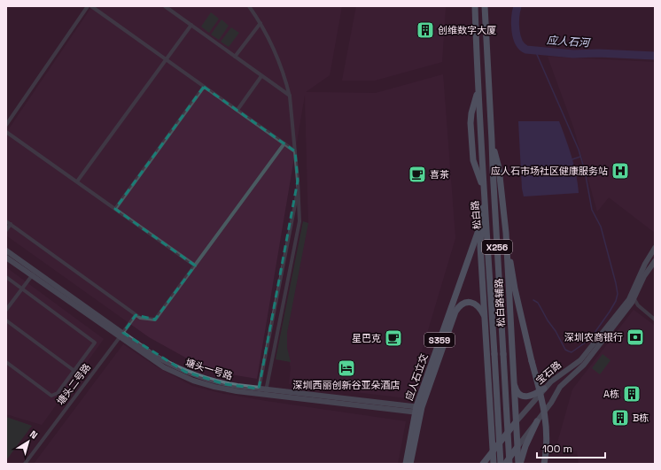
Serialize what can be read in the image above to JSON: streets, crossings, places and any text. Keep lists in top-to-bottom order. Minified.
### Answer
{"streets":{"main road":["松白路","X256","松白路辅路","S359","宝石路","应人石立交"],"street":["塘头一号路","塘头二号路"]},"crossings":[["松白路","松白路辅路"],["松白路辅路","宝石路"],["松白路辅路","应人石立交"],["塘头一号路","应人石立交"],["塘头一号路","塘头二号路"]],"water":["应人石河"],"places":{"building":["创维数字大厦","A栋","B栋"],"hospital":["应人石市场社区健康服务站"],"cafe":["喜茶","星巴克"],"bank":["深圳农商银行"],"hotel":["深圳西丽创新谷亚朵酒店"]},"scale_bar":"100 m","north":"top right"}
